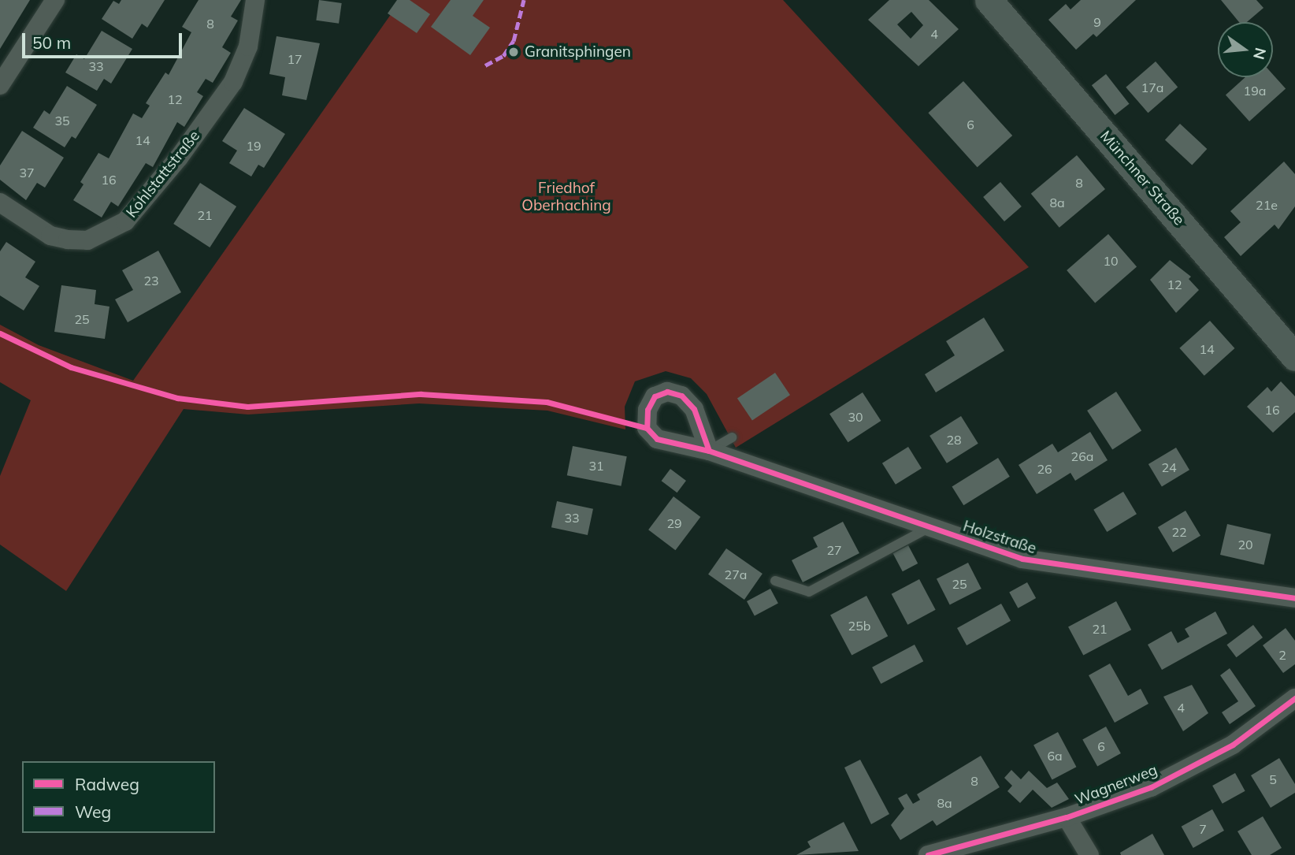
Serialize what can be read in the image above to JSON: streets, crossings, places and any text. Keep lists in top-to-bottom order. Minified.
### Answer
{"streets":{"main road":["Münchner Straße"],"street":["Kohlstattstraße","Holzstraße","Wagnerweg"]},"parks":["Friedhof Oberhaching"],"places":["Granitsphingen"],"house_numbers":["9","8","4","17","33","17a","19a","12","35","6","14","19","37","16","8","8a","21e","21","10","23","12","25","14","16","30","28","26a","31","24","26","33","29","22","20","27","27a","25","25b","21","2","4","6","6a","5","8","8a","7"],"legend":["Radweg","Weg"],"scale_bar":"50 m","north":"right"}
